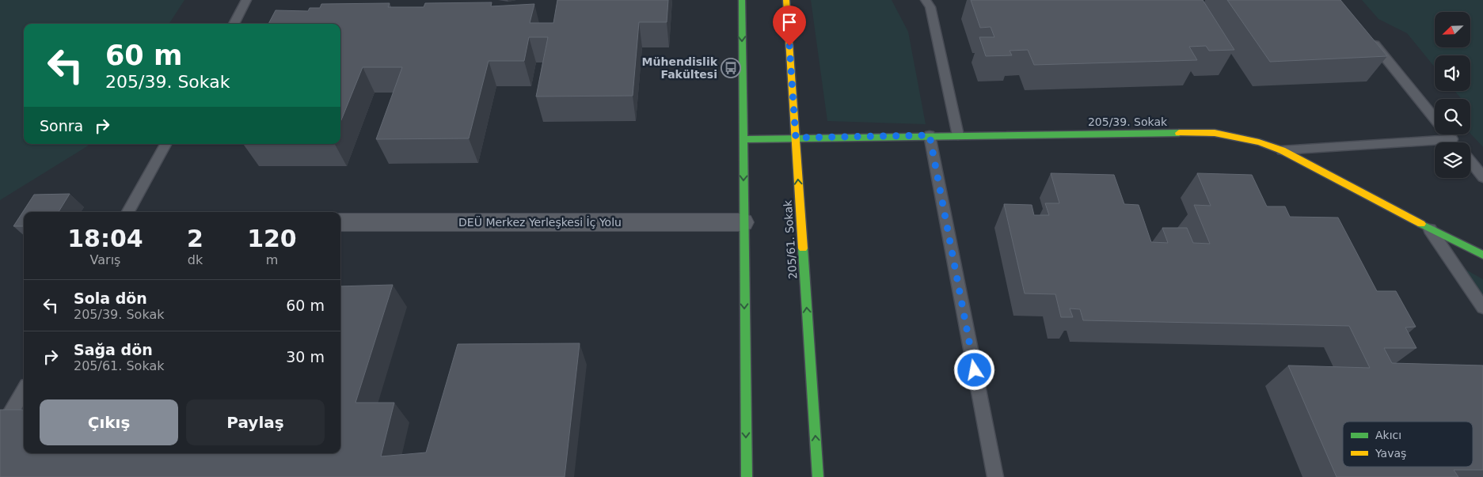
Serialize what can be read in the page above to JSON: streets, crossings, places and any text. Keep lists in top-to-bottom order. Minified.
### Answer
{"streets":{"main road":["205/39. Sokak","205/61. Sokak"],"street":["DEÜ Merkez Yerleşkesi İç Yolu"]},"crossings":[["205/39. Sokak","205/61. Sokak"]],"places":{"bus stop":["Mühendislik Fakültesi"]},"legend":["Akıcı","Yavaş"],"north":"bottom left","page":{"turn":["60 m","205/39. Sokak"],"then":"Sonra","eta":["18:04","Varış","2","dk","120","m"],"list":[{"name":"Sola dön","note":"205/39. Sokak","value":"60 m"},{"name":"Sağa dön","note":"205/61. Sokak","value":"30 m"}],"buttons":["Çıkış","Paylaş"]}}
